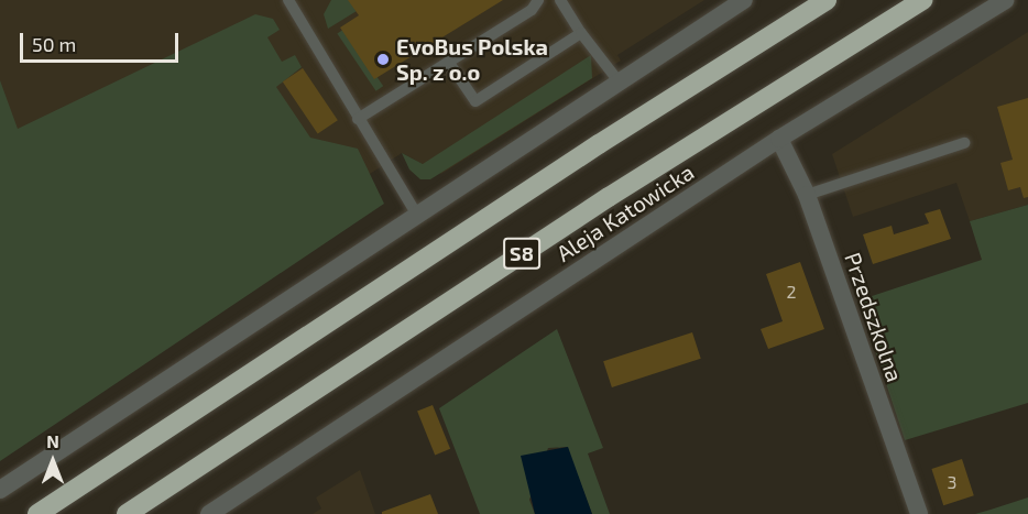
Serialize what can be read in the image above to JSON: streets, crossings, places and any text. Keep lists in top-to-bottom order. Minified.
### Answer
{"streets":{"highway":["S8"],"street":["Aleja Katowicka","Przedszkolna"]},"crossings":[["Aleja Katowicka","Przedszkolna"]],"places":["EvoBus Polska Sp. z o.o"],"house_numbers":["2","3"],"scale_bar":"50 m","north":"top"}
